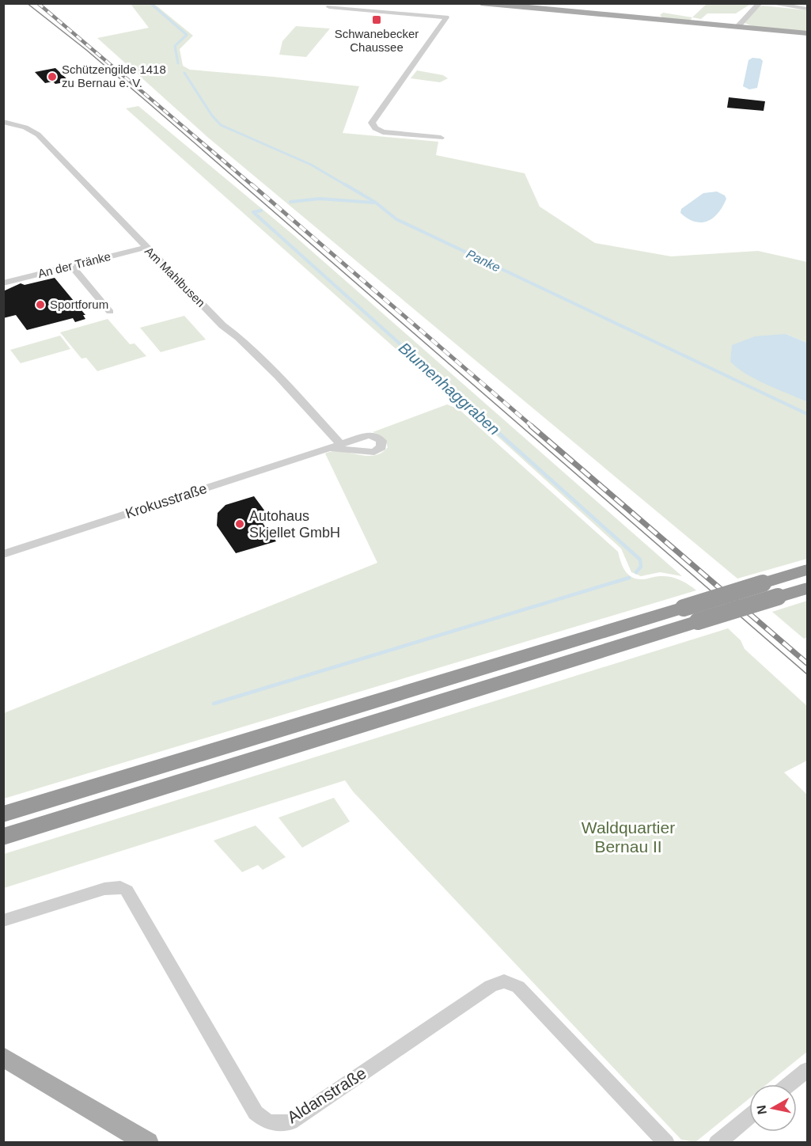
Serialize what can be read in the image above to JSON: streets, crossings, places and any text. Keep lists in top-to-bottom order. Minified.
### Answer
{"streets":{"street":["An der Tränke","Am Mahlbusen","Krokusstraße","Aldanstraße"]},"crossings":[["An der Tränke","Am Mahlbusen"],["Am Mahlbusen","Krokusstraße"]],"water":["Panke","Blumenhaggraben"],"parks":["Waldquartier Bernau II"],"places":{"transit":["Schwanebecker Chaussee"],"other":["Schützengilde 1418 zu Bernau e. V.","Sportforum","Autohaus Skjellet GmbH"]},"north":"left"}
